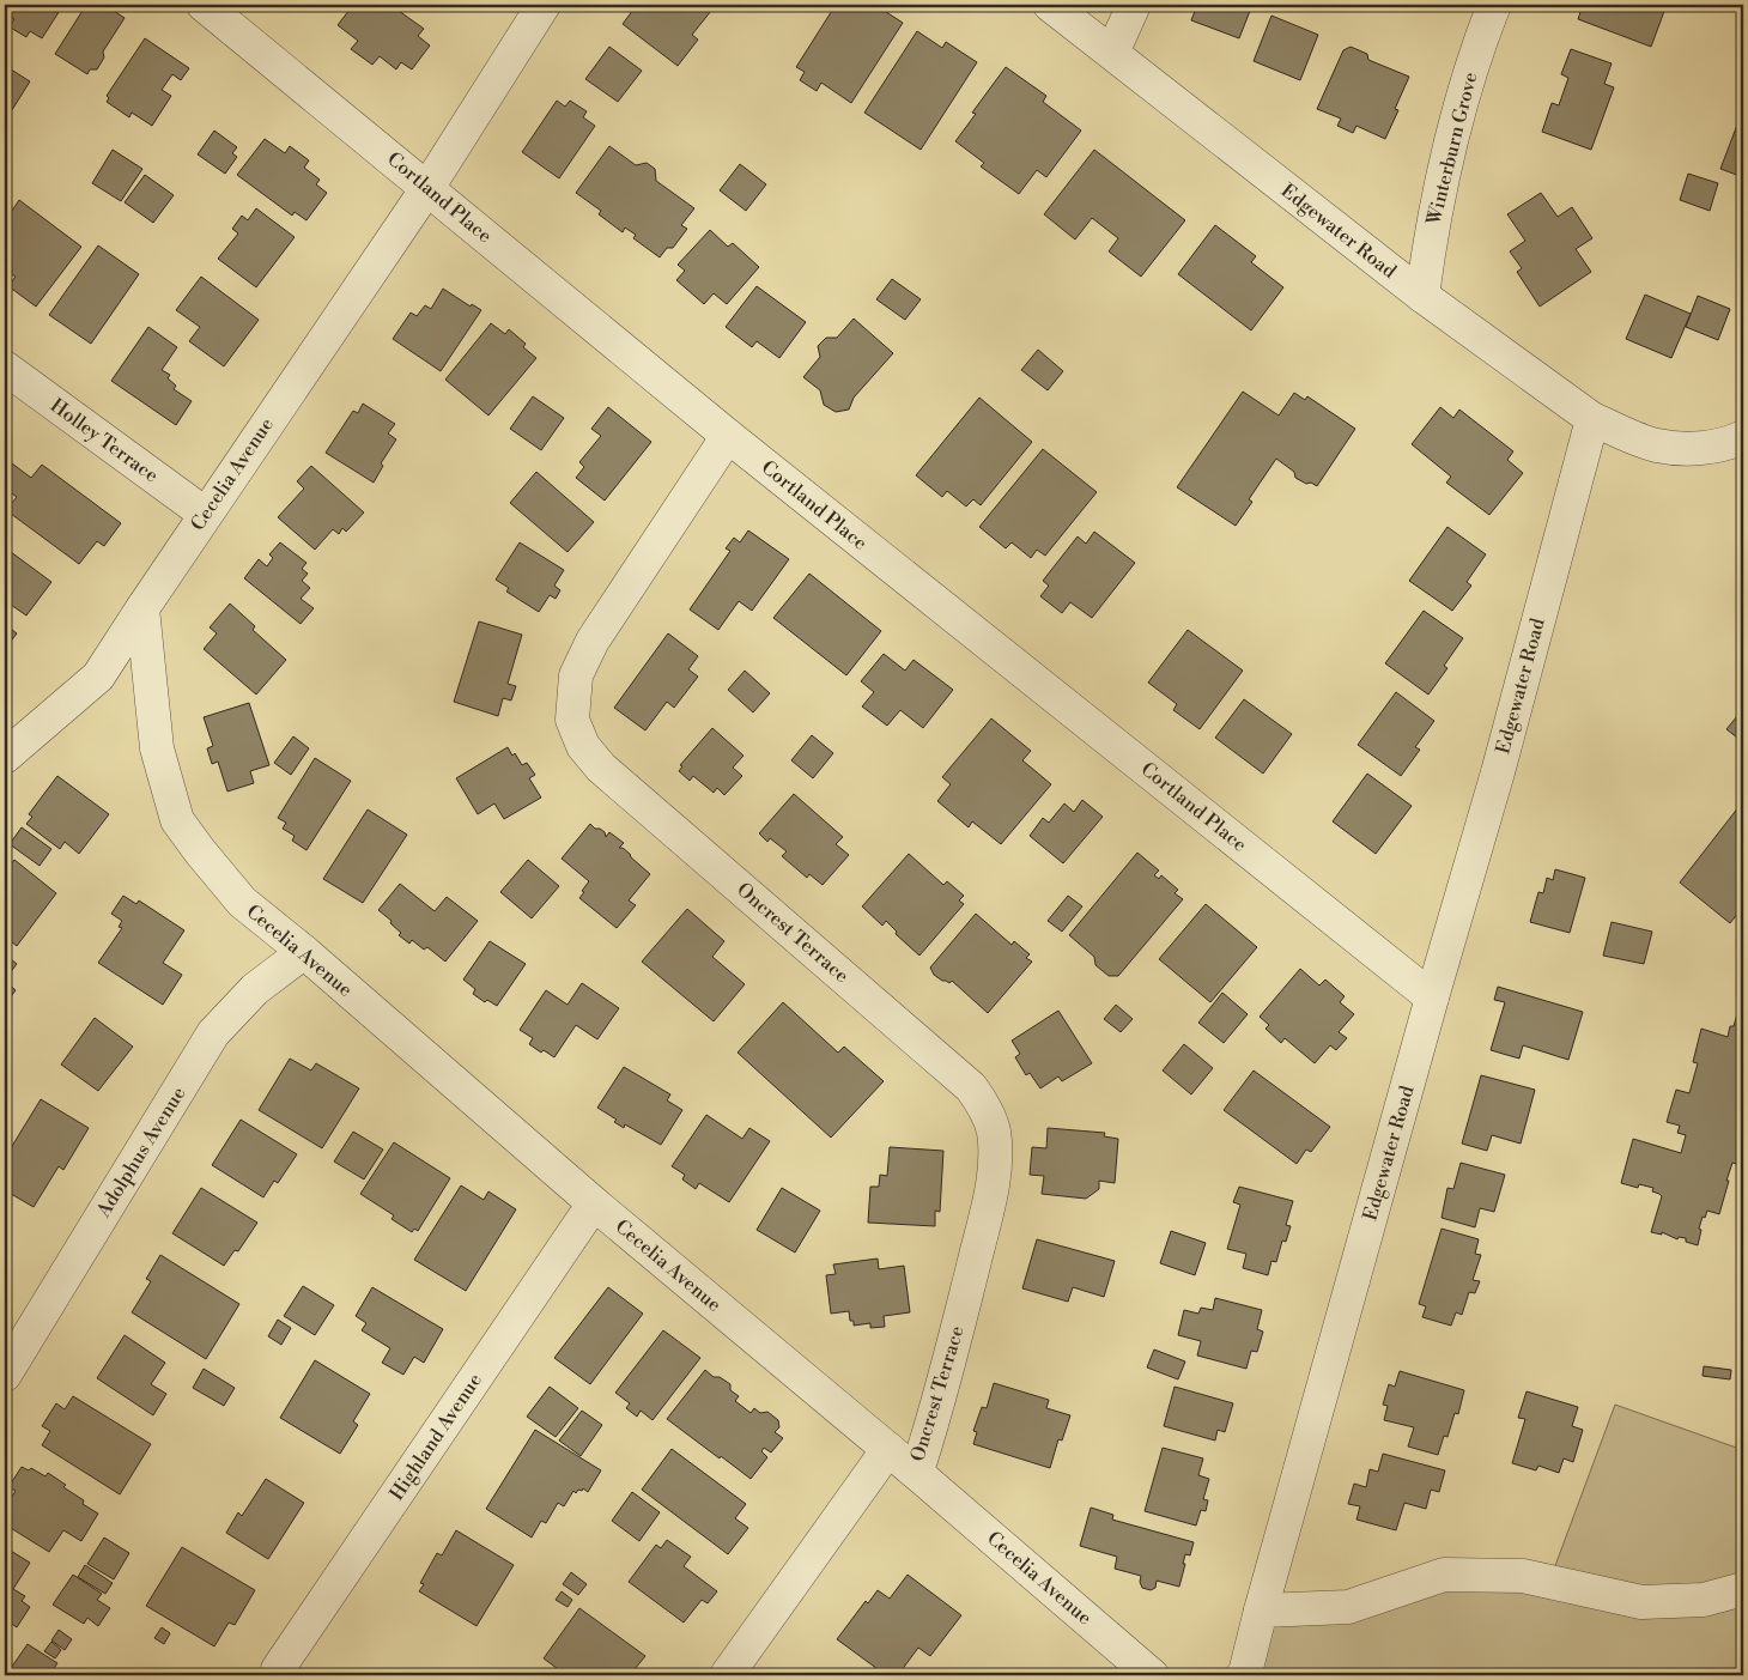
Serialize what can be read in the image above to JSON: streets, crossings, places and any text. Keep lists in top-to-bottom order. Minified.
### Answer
{"streets":{"street":["Winterburn Grove","Cortland Place","Edgewater Road","Holley Terrace","Cecelia Avenue","Oncrest Terrace","Adolphus Avenue","Highland Avenue"]},"crossings":[["Winterburn Grove","Edgewater Road"],["Cortland Place","Edgewater Road"],["Cortland Place","Cecelia Avenue"],["Cortland Place","Oncrest Terrace"],["Holley Terrace","Cecelia Avenue"],["Cecelia Avenue","Oncrest Terrace"],["Cecelia Avenue","Adolphus Avenue"],["Cecelia Avenue","Highland Avenue"]]}
